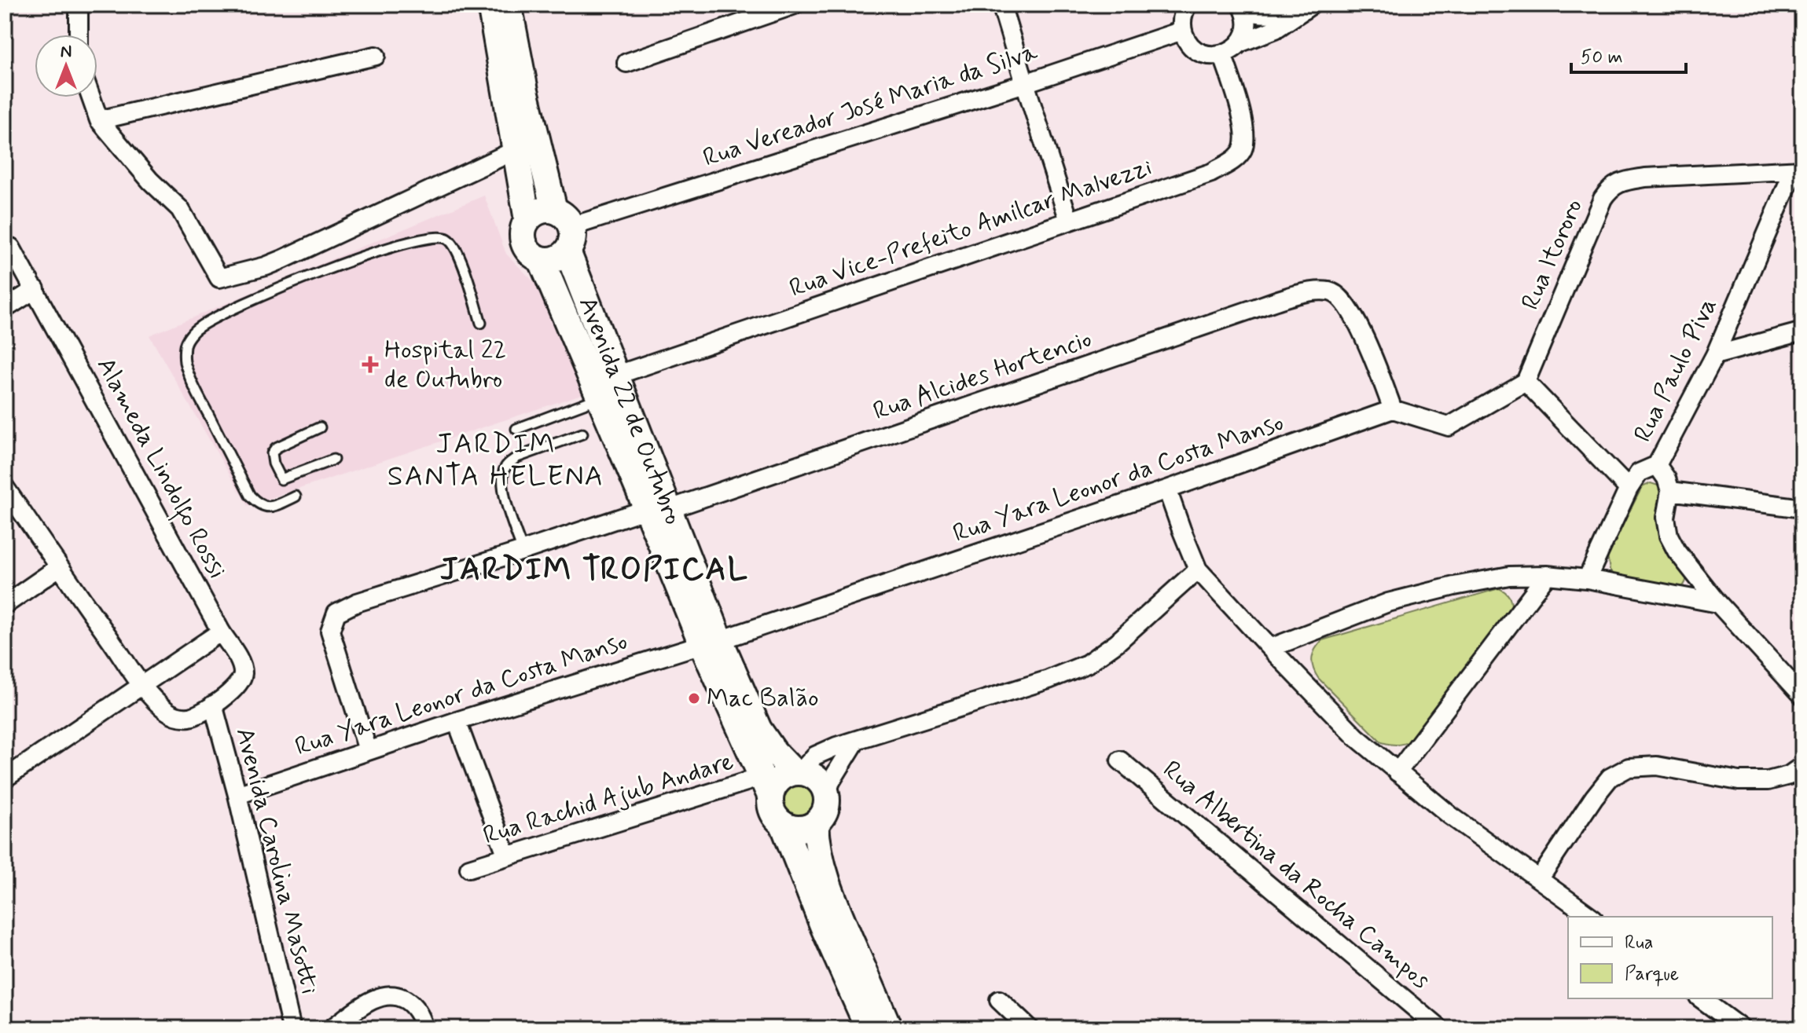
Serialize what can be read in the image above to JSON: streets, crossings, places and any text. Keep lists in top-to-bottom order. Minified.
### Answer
{"streets":{"street":["Rua Vereador José Maria da Silva","Rua Vice-Prefeito Amilcar Malvezzi","Rua Itororo","Rua Paulo Piva","Rua Alcides Hortencio","Avenida 22 de Outubro","Alameda Lindolfo Rossi","Rua Yara Leonor da Costa Manso","Rua Rachid Ajub Andare","Avenida Carolina Masotti","Rua Albertina da Rocha Campos"]},"crossings":[["Rua Vereador José Maria da Silva","Avenida 22 de Outubro"],["Rua Vice-Prefeito Amilcar Malvezzi","Avenida 22 de Outubro"],["Rua Itororo","Rua Paulo Piva"],["Rua Alcides Hortencio","Avenida 22 de Outubro"],["Rua Alcides Hortencio","Rua Yara Leonor da Costa Manso"],["Avenida 22 de Outubro","Rua Yara Leonor da Costa Manso"],["Avenida 22 de Outubro","Rua Rachid Ajub Andare"],["Alameda Lindolfo Rossi","Avenida Carolina Masotti"],["Rua Yara Leonor da Costa Manso","Avenida Carolina Masotti"]],"districts":["JARDIM SANTA HELENA","JARDIM TROPICAL"],"places":{"health":["Hospital 22 de Outubro"],"other":["Mac Balão"]},"legend":["Rua","Parque"],"scale_bar":"50 m","north":"top"}
